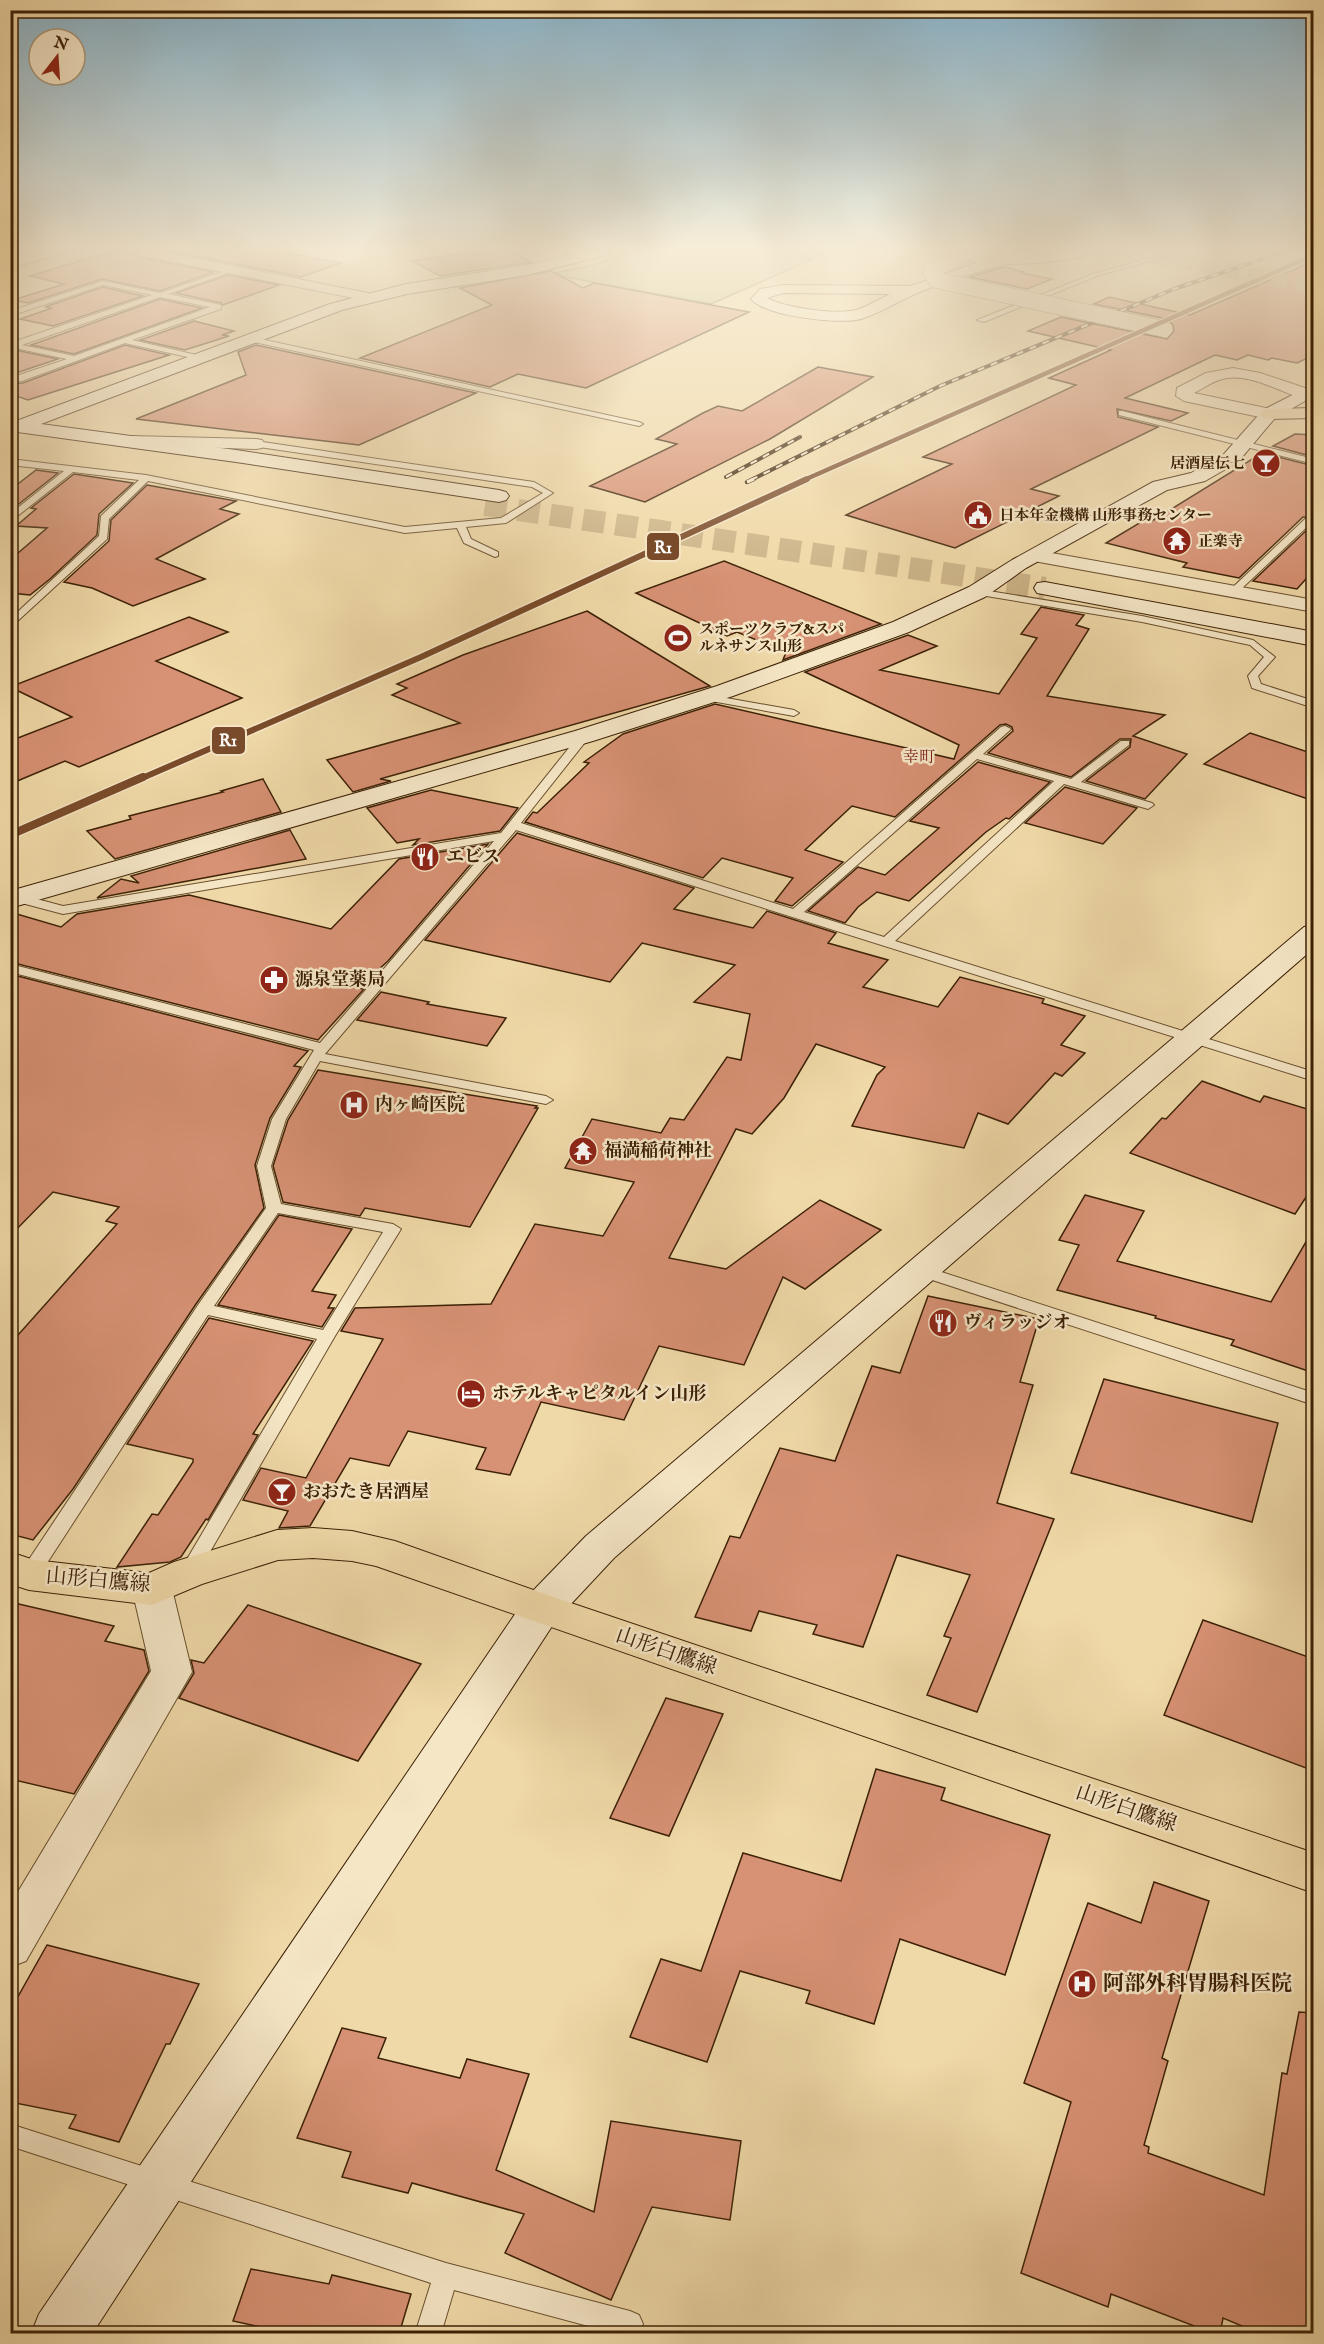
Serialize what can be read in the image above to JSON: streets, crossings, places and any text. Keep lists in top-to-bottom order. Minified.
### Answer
{"streets":{"main road":["山形白鷹線"]},"districts":["幸町"],"places":{"bar":["居酒屋伝七","おおたき居酒屋"],"public building":["日本年金機構 山形事務センター"],"temple":["正楽寺","福満稲荷神社"],"sports":["スポーツクラブ&スパ ルネサンス山形"],"restaurant":["エビス","ヴィラッジオ"],"pharmacy":["源泉堂薬局"],"hospital":["内ヶ崎医院","阿部外科胃腸科医院"],"hotel":["ホテルキャピタルイン山形"]},"lines":["transit line R1"],"north":"top"}
